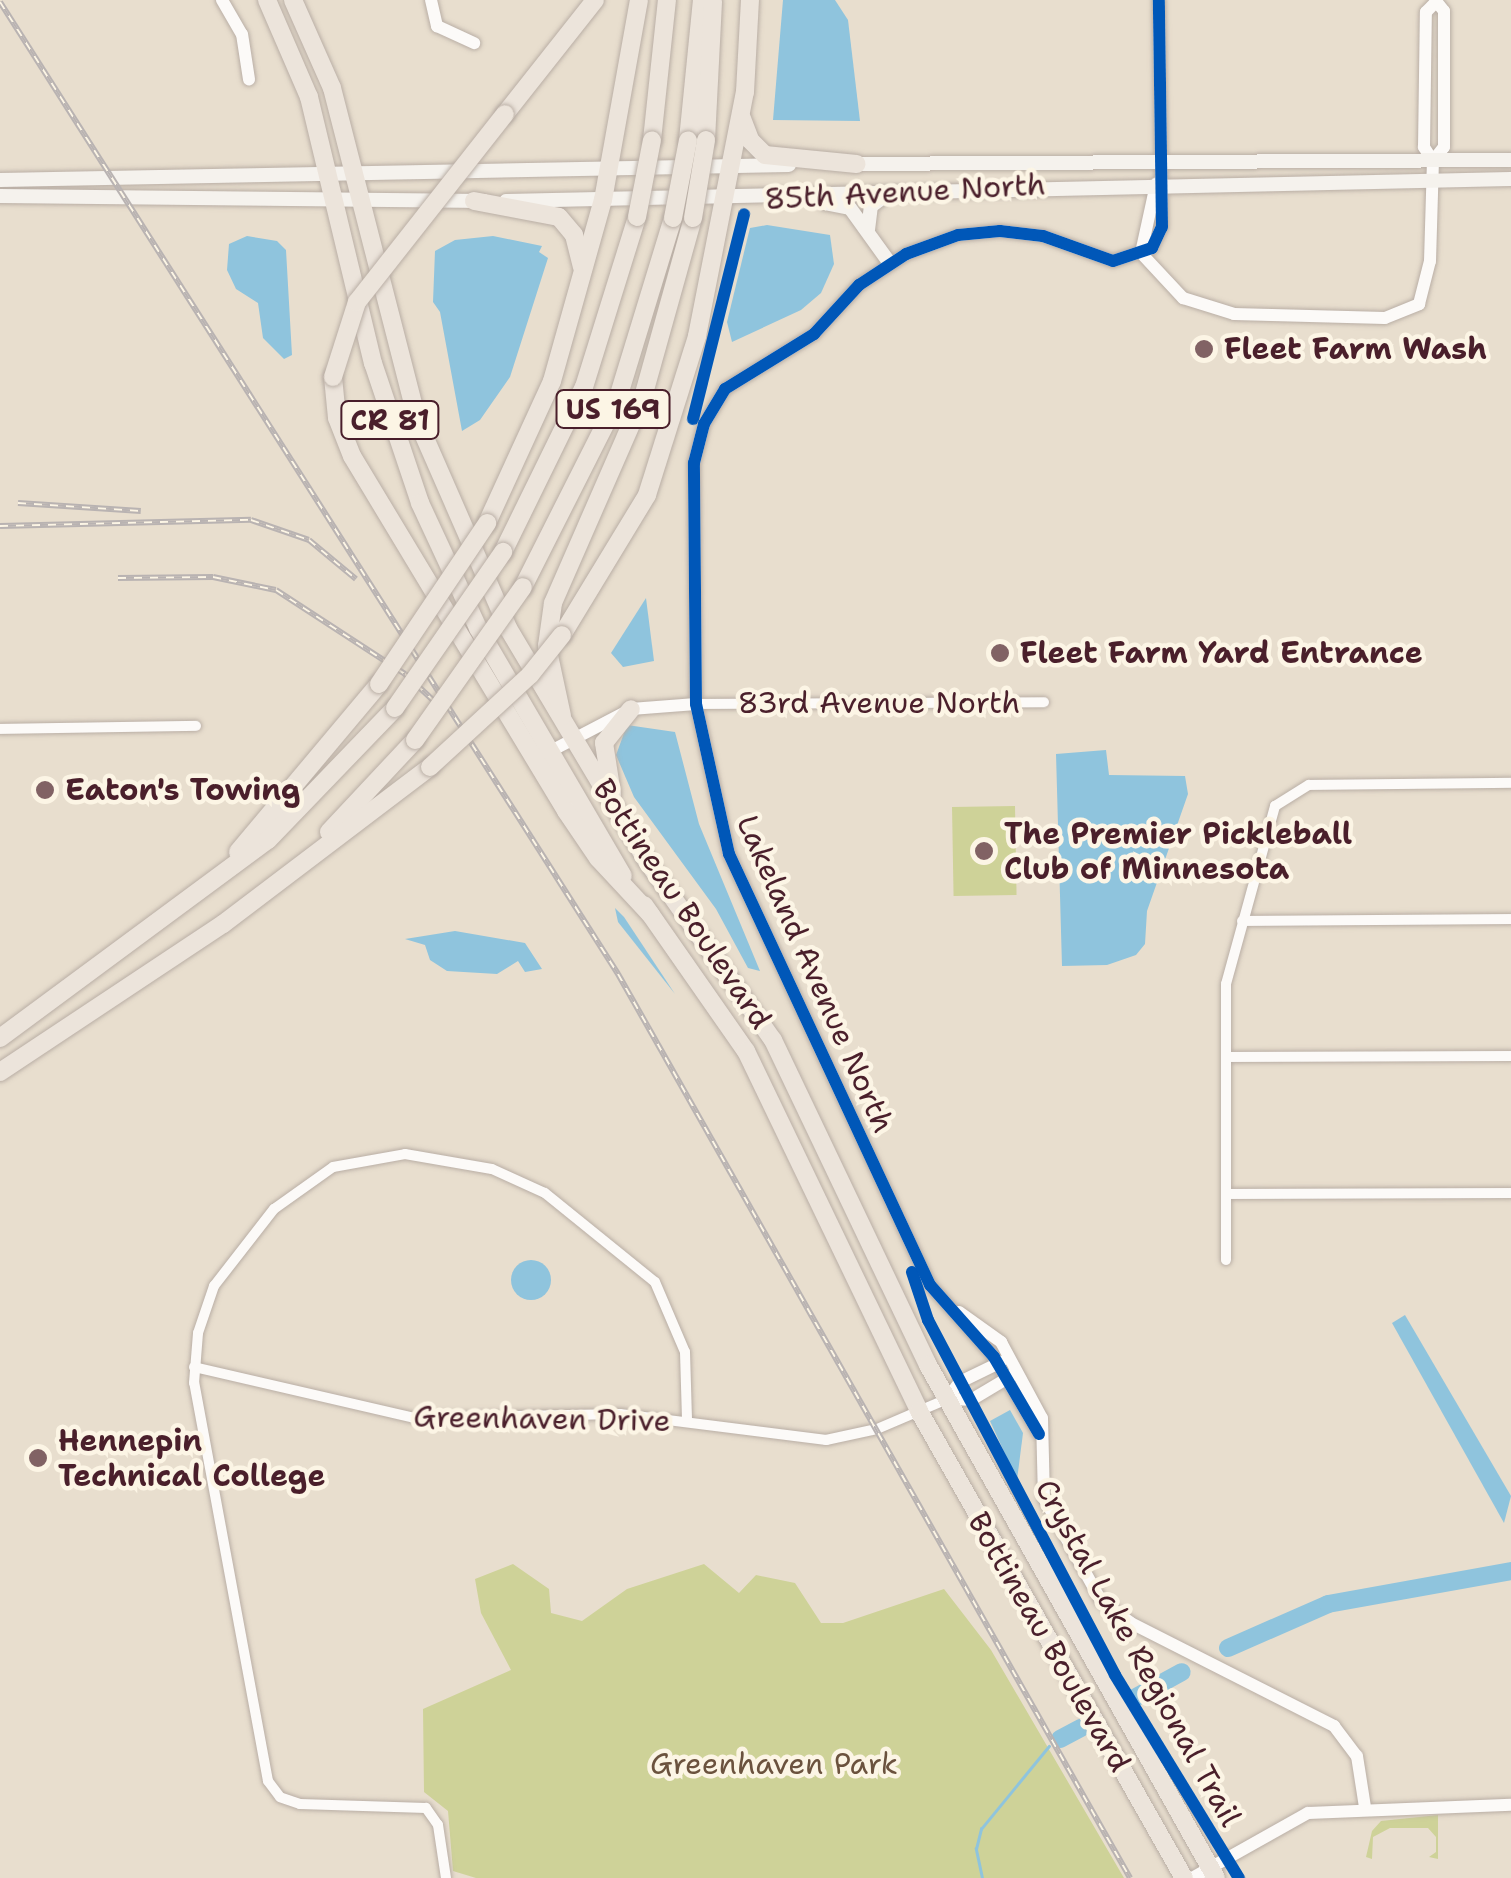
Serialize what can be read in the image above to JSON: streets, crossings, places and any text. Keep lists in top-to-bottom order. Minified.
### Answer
{"streets":{"highway":["US 169","CR 81","Bottineau Boulevard"],"main road":["85th Avenue North"],"street":["83rd Avenue North","Lakeland Avenue North","Greenhaven Drive"],"cycle path":["Crystal Lake Regional Trail"]},"crossings":[["85th Avenue North","Bottineau Boulevard"],["83rd Avenue North","Bottineau Boulevard"],["83rd Avenue North","Lakeland Avenue North"],["Bottineau Boulevard","Greenhaven Drive"]],"parks":["Greenhaven Park"],"places":["Fleet Farm Wash","Fleet Farm Yard Entrance","Eaton's Towing","The Premier Pickleball Club of Minnesota","Hennepin Technical College"]}
